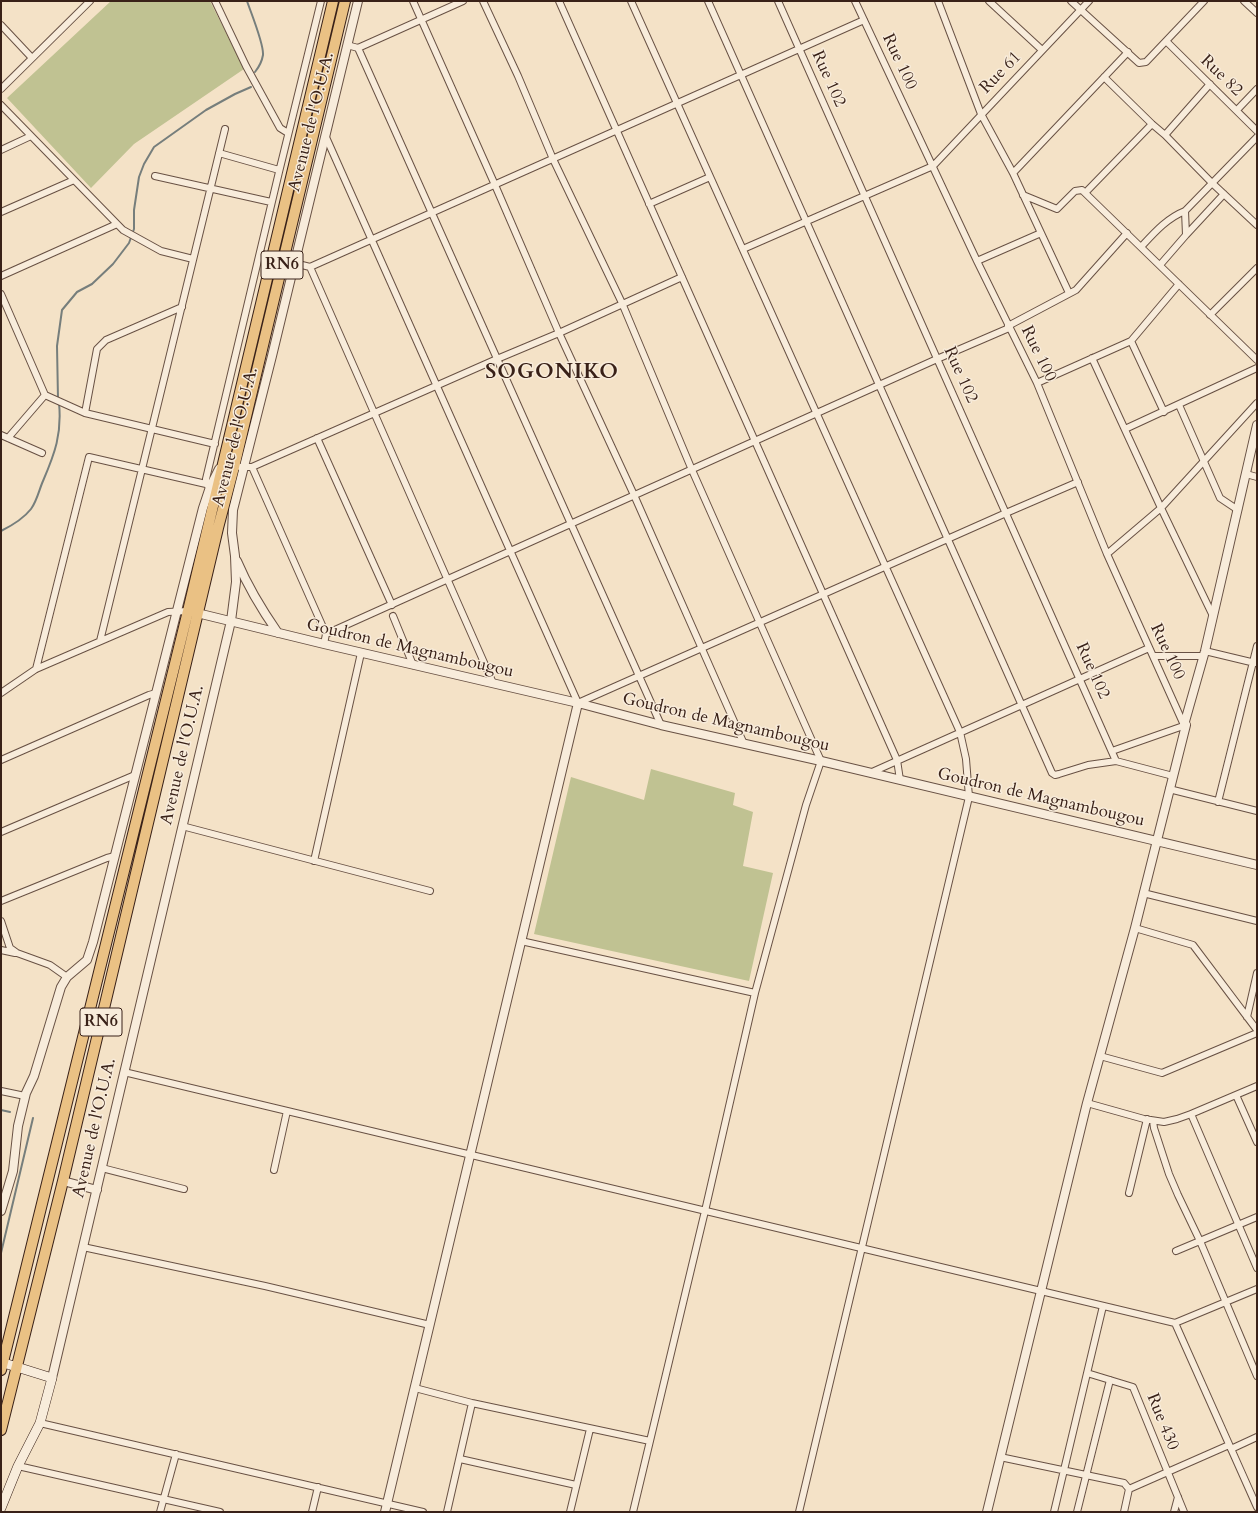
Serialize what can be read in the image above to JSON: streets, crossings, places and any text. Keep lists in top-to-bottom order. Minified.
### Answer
{"streets":{"highway":["Avenue de l'O.U.A.","RN6"],"street":["Rue 100","Rue 61","Rue 82","Rue 102","Goudron de Magnambougou","Rue 430"]},"crossings":[["Rue 100","Rue 61"],["Avenue de l'O.U.A.","Goudron de Magnambougou"]],"districts":["SOGONIKO"]}
